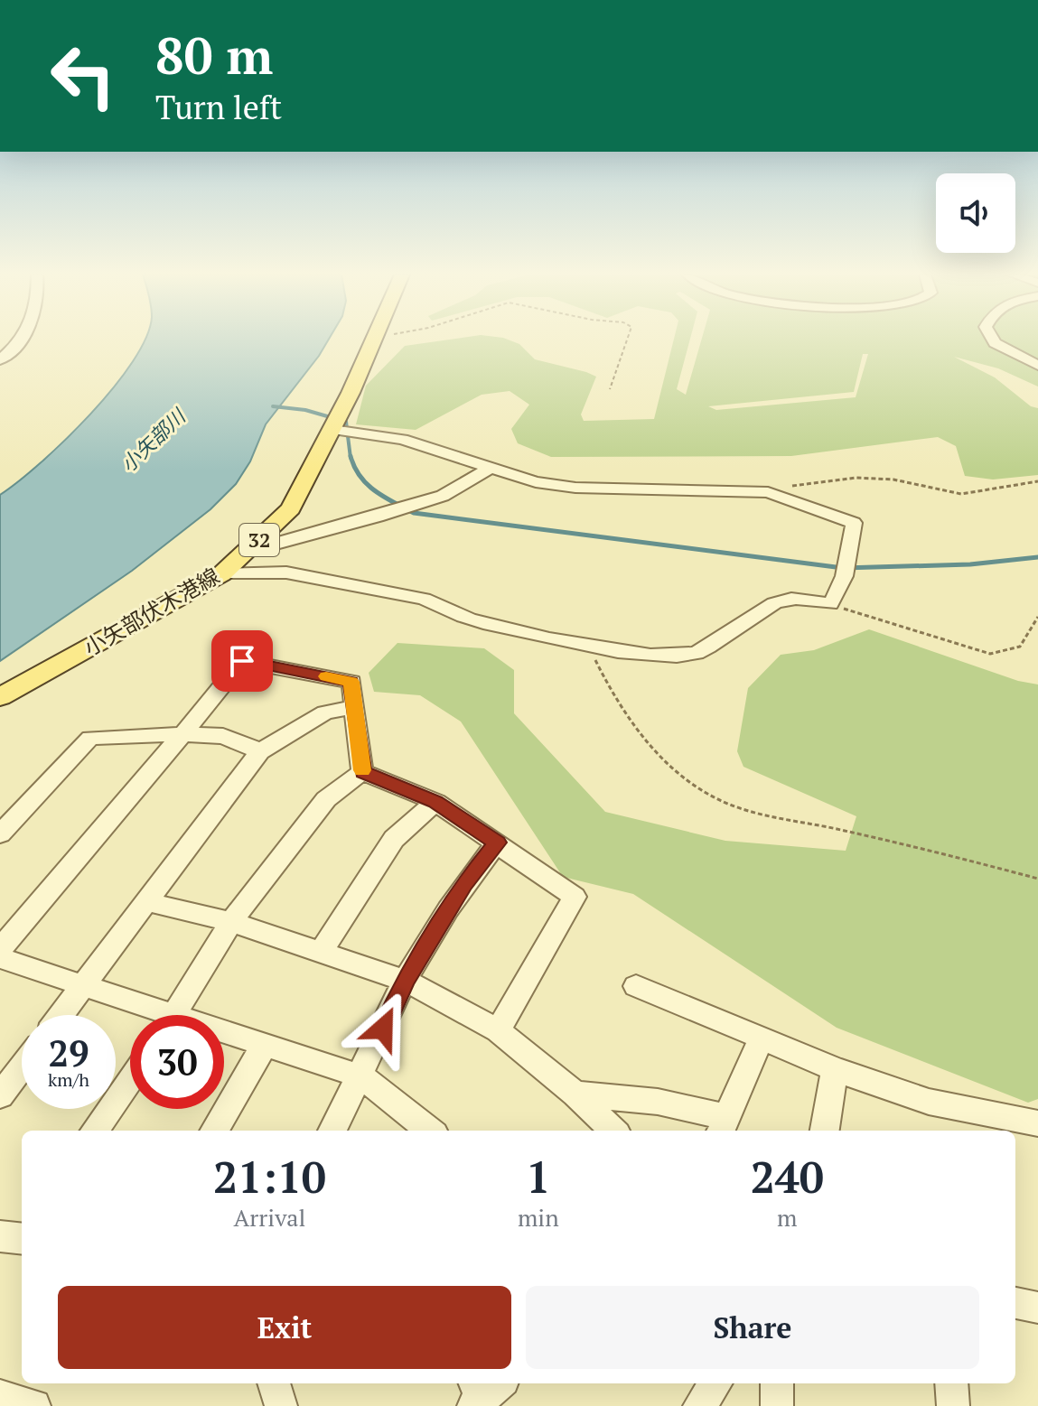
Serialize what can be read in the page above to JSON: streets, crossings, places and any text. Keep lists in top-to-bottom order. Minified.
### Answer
{"streets":{"main road":["32","小矢部伏木港線"]},"water":["小矢部川"],"page":{"turn":["80 m","Turn left"],"speed":"29 km/h","limit":"30","eta":["21:10","Arrival","1","min","240","m"],"buttons":["Exit","Share"]}}
